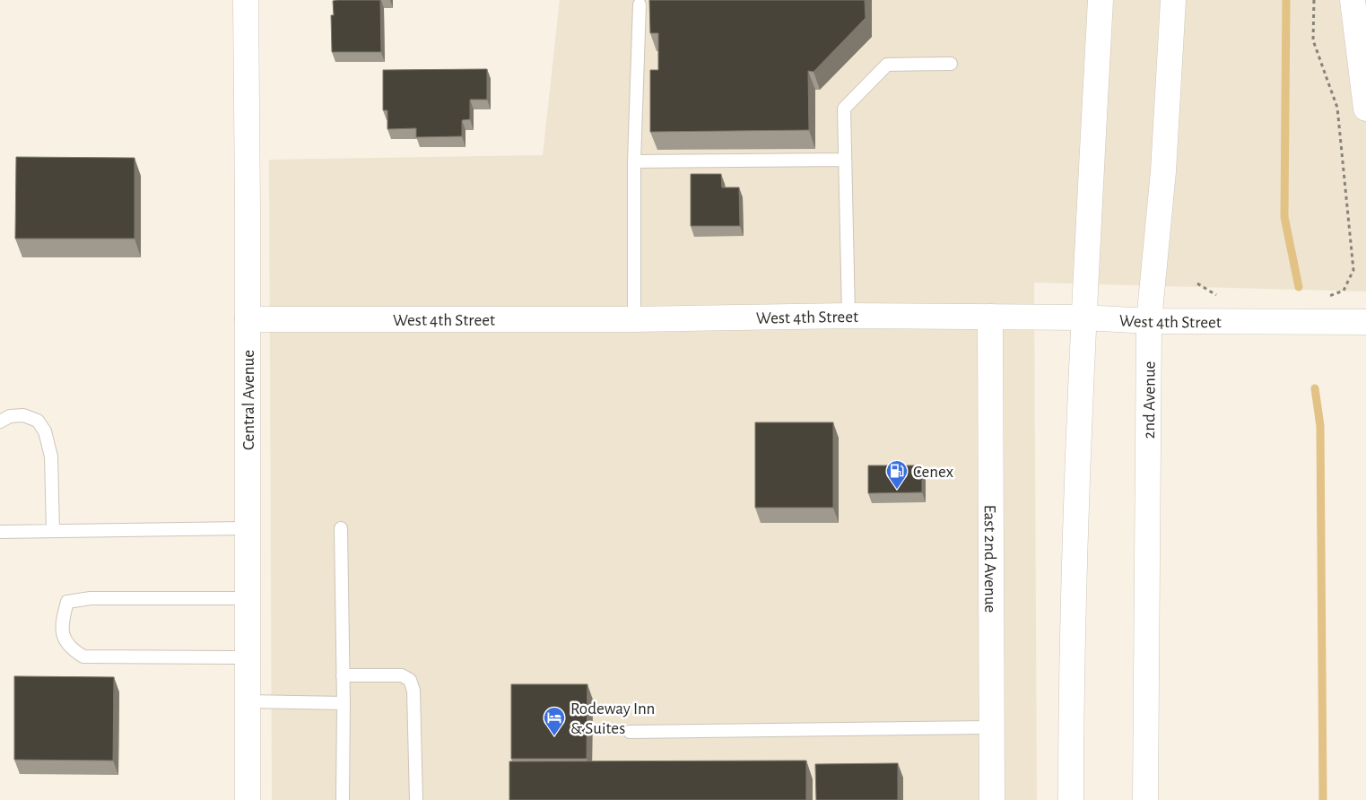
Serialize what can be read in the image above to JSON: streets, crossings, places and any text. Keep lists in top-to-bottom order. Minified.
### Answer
{"streets":{"street":["West 4th Street","2nd Avenue","Central Avenue","East 2nd Avenue"]},"crossings":[["West 4th Street","2nd Avenue"],["West 4th Street","Central Avenue"],["West 4th Street","East 2nd Avenue"]],"places":{"fuel station":["Cenex"],"hotel":["Rodeway Inn & Suites"]}}
